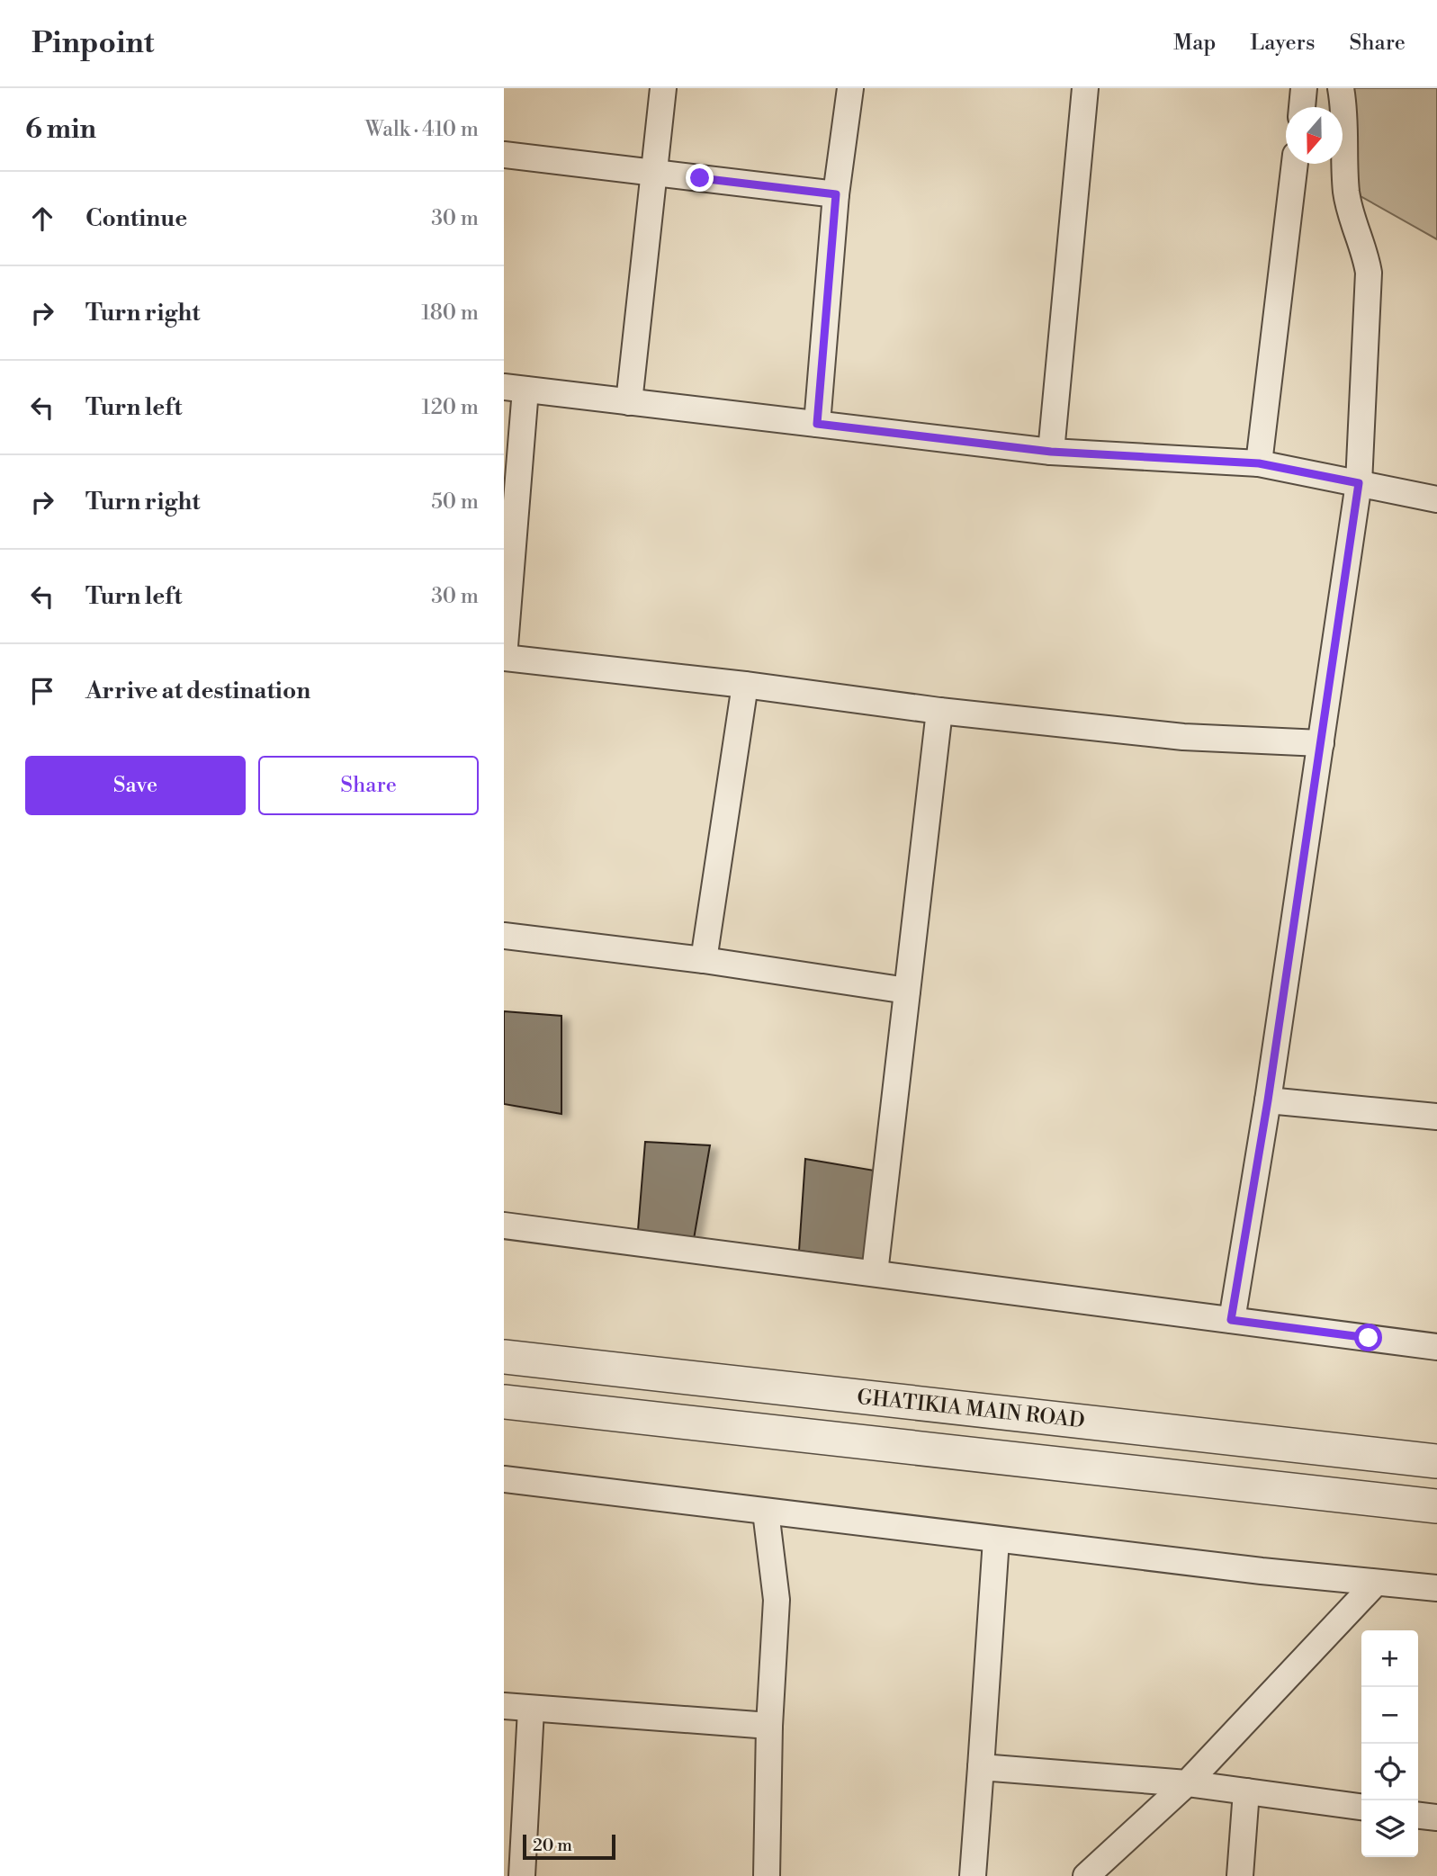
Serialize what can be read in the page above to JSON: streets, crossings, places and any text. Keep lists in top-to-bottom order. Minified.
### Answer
{"streets":{"street":["GHATIKIA MAIN ROAD"]},"scale_bar":"20 m","north":"bottom","page":{"header":"Pinpoint","nav":["Map","Layers","Share"],"heading":["6 min","Walk · 410 m"],"list":[["Continue","30 m"],["Turn right","180 m"],["Turn left","120 m"],["Turn right","50 m"],["Turn left","30 m"],"Arrive at destination"],"buttons":["Save","Share"],"map_buttons":["+","−"],"scale":"20 m"}}
